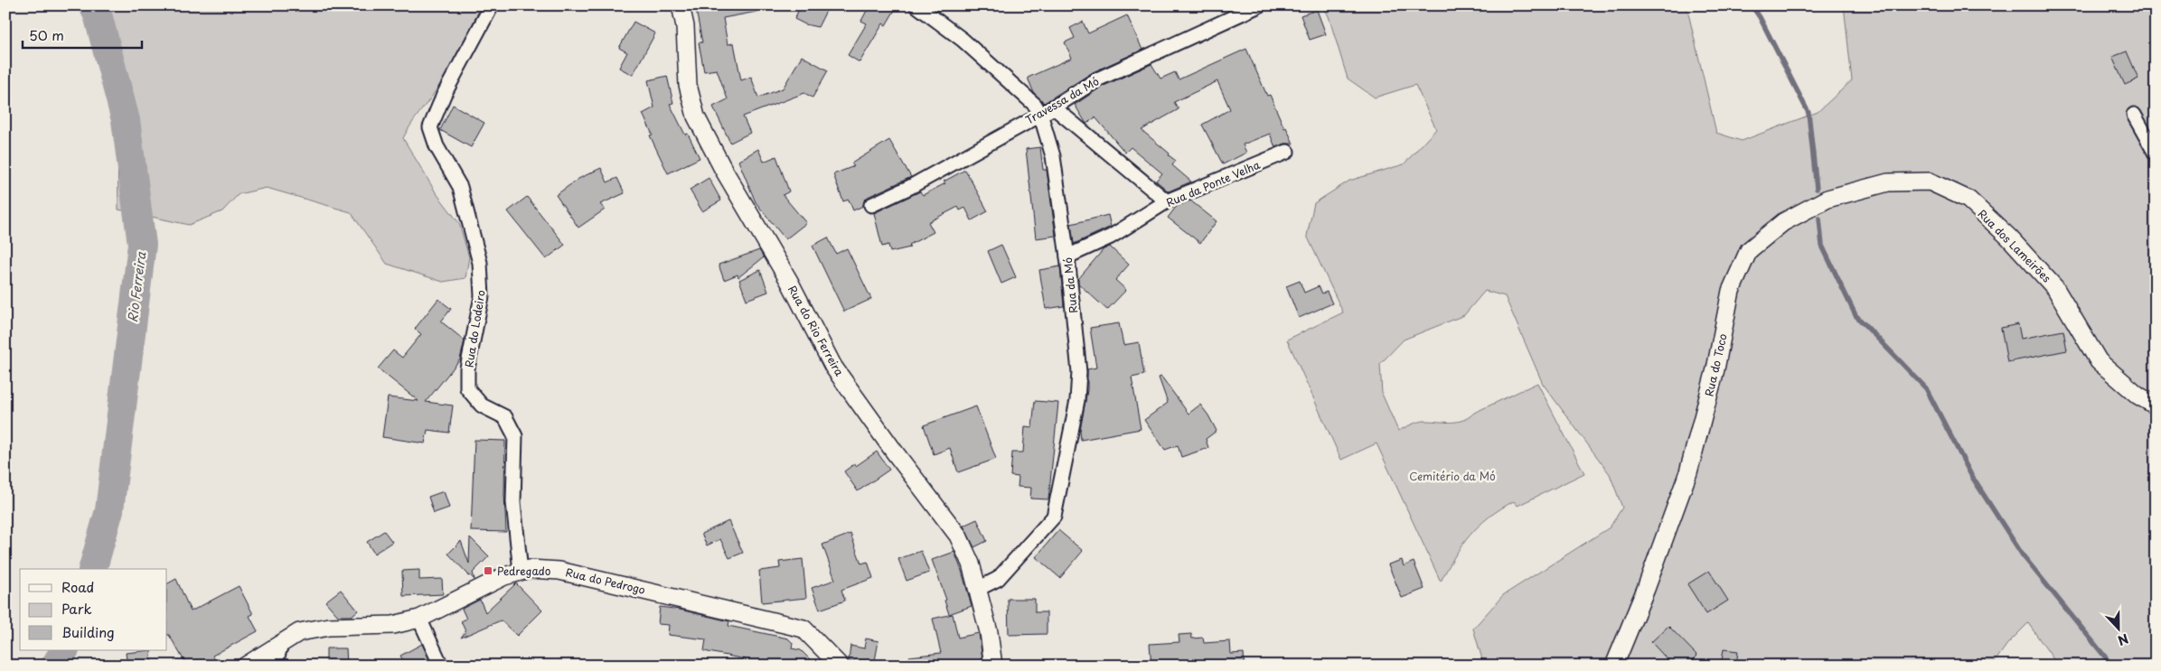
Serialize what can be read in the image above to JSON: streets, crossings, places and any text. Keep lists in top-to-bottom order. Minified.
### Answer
{"streets":{"street":["Travessa da Mó","Rua da Ponte Velha","Rua dos Lameirões","Rua da Mó","Rua do Lodeiro","Rua do Rio Ferreira","Rua do Toco","Rua do Pedrogo"]},"crossings":[["Travessa da Mó","Rua da Mó"],["Rua da Ponte Velha","Rua da Mó"],["Rua dos Lameirões","Rua do Toco"],["Rua da Mó","Rua do Rio Ferreira"],["Rua do Lodeiro","Rua do Pedrogo"]],"water":["Rio Ferreira"],"parks":["Cemitério da Mó"],"places":{"transit":["Pedregado"]},"legend":["Road","Park","Building"],"scale_bar":"50 m","north":"bottom"}
